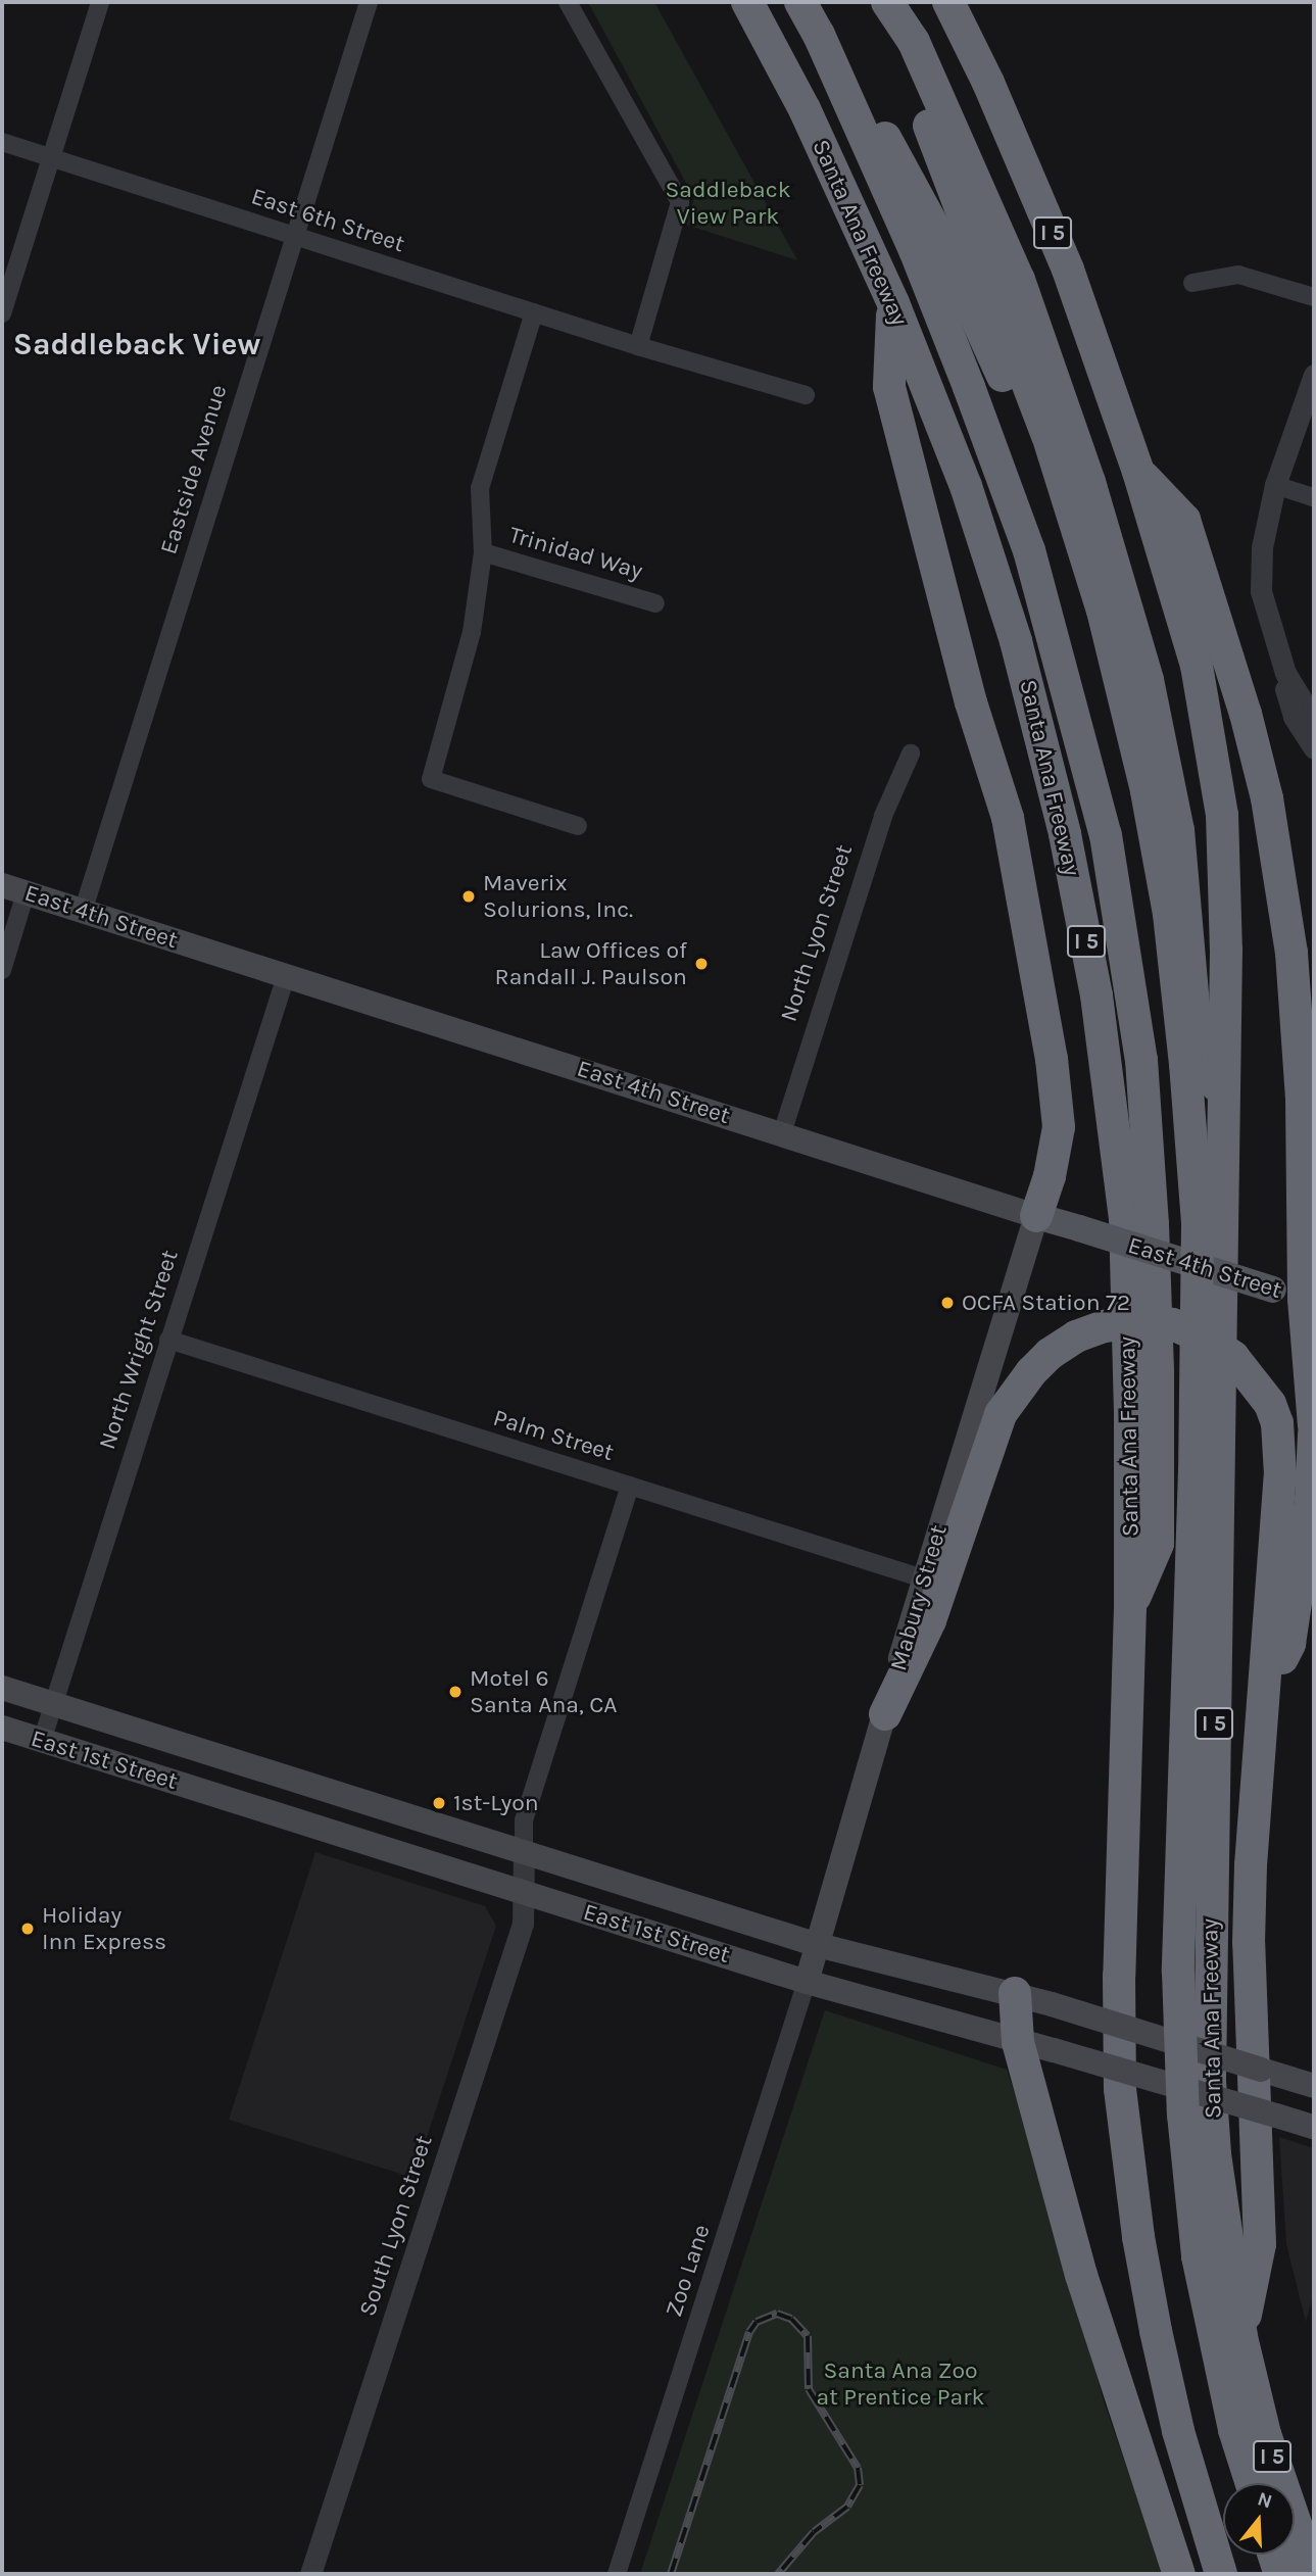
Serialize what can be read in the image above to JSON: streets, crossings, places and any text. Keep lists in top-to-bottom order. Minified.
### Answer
{"streets":{"highway":["Santa Ana Freeway","I 5"],"main road":["East 4th Street","Mabury Street","East 1st Street"],"street":["East 6th Street","Eastside Avenue","Trinidad Way","North Lyon Street","North Wright Street","Palm Street","South Lyon Street","Zoo Lane"]},"crossings":[["East 6th Street","Eastside Avenue"],["Eastside Avenue","East 4th Street"],["East 4th Street","North Lyon Street"],["East 4th Street","North Wright Street"],["East 4th Street","Mabury Street"],["North Wright Street","Palm Street"],["North Wright Street","East 1st Street"],["Palm Street","Mabury Street"],["Mabury Street","East 1st Street"],["Mabury Street","Zoo Lane"],["East 1st Street","South Lyon Street"],["East 1st Street","Zoo Lane"]],"districts":["Saddleback View"],"parks":["Saddleback View Park","Santa Ana Zoo at Prentice Park"],"places":["Maverix Solurions, Inc.","Law Offices of Randall J. Paulson","OCFA Station 72","Motel 6 Santa Ana, CA","1st-Lyon","Holiday Inn Express"],"north":"top"}
